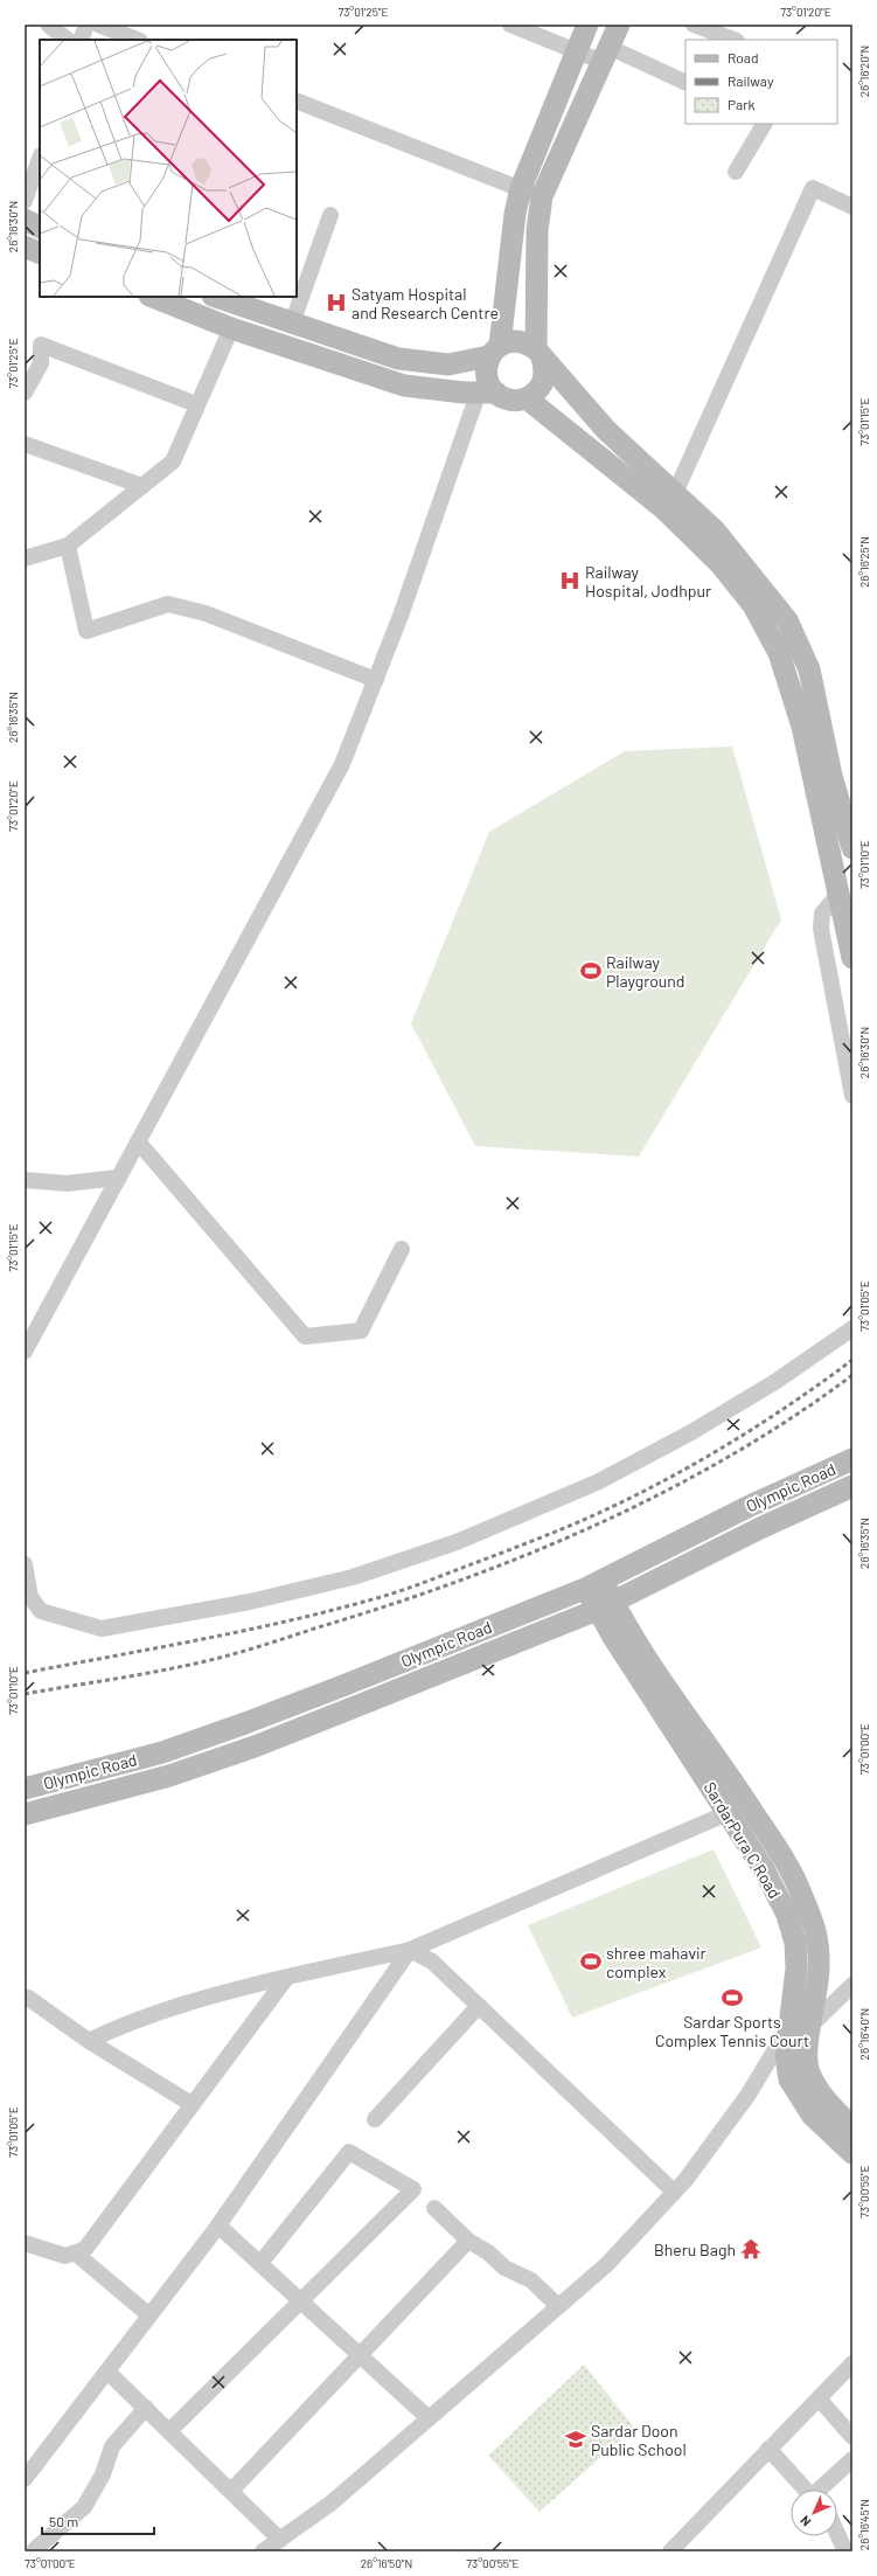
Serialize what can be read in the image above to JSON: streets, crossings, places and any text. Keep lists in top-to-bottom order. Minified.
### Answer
{"streets":{"street":["Olympic Road","SardarPura C Road"]},"crossings":[["Olympic Road","SardarPura C Road"]],"places":{"hospital":["Satyam Hospital and Research Centre","Railway Hospital, Jodhpur"],"sports":["Railway Playground","shree mahavir complex","Sardar Sports Complex Tennis Court"],"temple":["Bheru Bagh"],"school or university":["Sardar Doon Public School"]},"legend":["Road","Railway","Park"],"scale_bar":"50 m","north":"bottom left","coordinates":["73°01'25\"E","73°01'20\"E","26°16'20\"N","26°16'30\"N","73°01'15\"E","26°16'25\"N","26°16'35\"N","73°01'10\"E","73°01'05\"E","73°01'00\"E","26°16'40\"N","73°00'55\"E","26°16'45\"N","26°16'50\"N"]}
